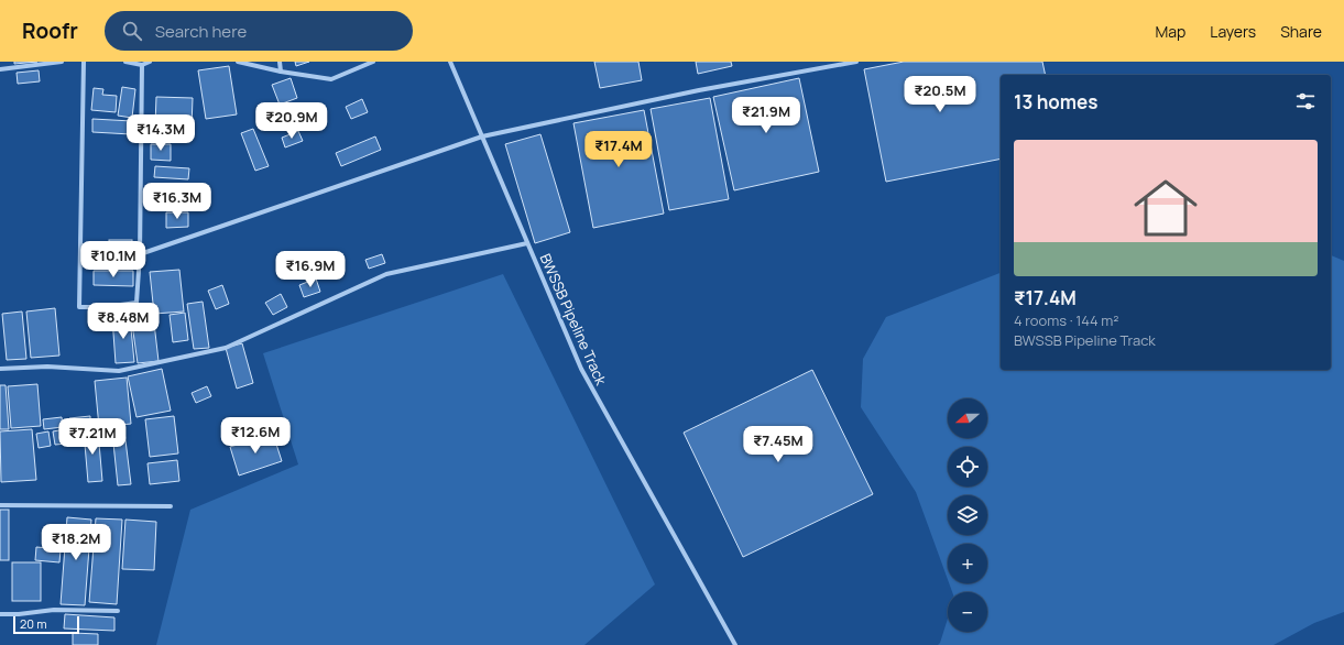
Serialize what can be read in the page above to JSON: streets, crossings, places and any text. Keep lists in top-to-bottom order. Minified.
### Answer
{"streets":{"street":["BWSSB Pipeline Track"]},"scale_bar":"20 m","north":"left","page":{"header":"Roofr","search":"Search here","nav":["Map","Layers","Share"],"heading":"13 homes","price":["₹20.5M","₹21.9M","₹20.9M","₹14.3M","₹17.4M","₹16.3M","₹10.1M","₹16.9M","₹8.48M","₹12.6M","₹7.21M","₹7.45M","₹18.2M"],"list":[{"name":"₹17.4M","note":"4 rooms · 144 m² · BWSSB Pipeline Track"}],"map_buttons":["+","−"],"scale":"20 m"}}
